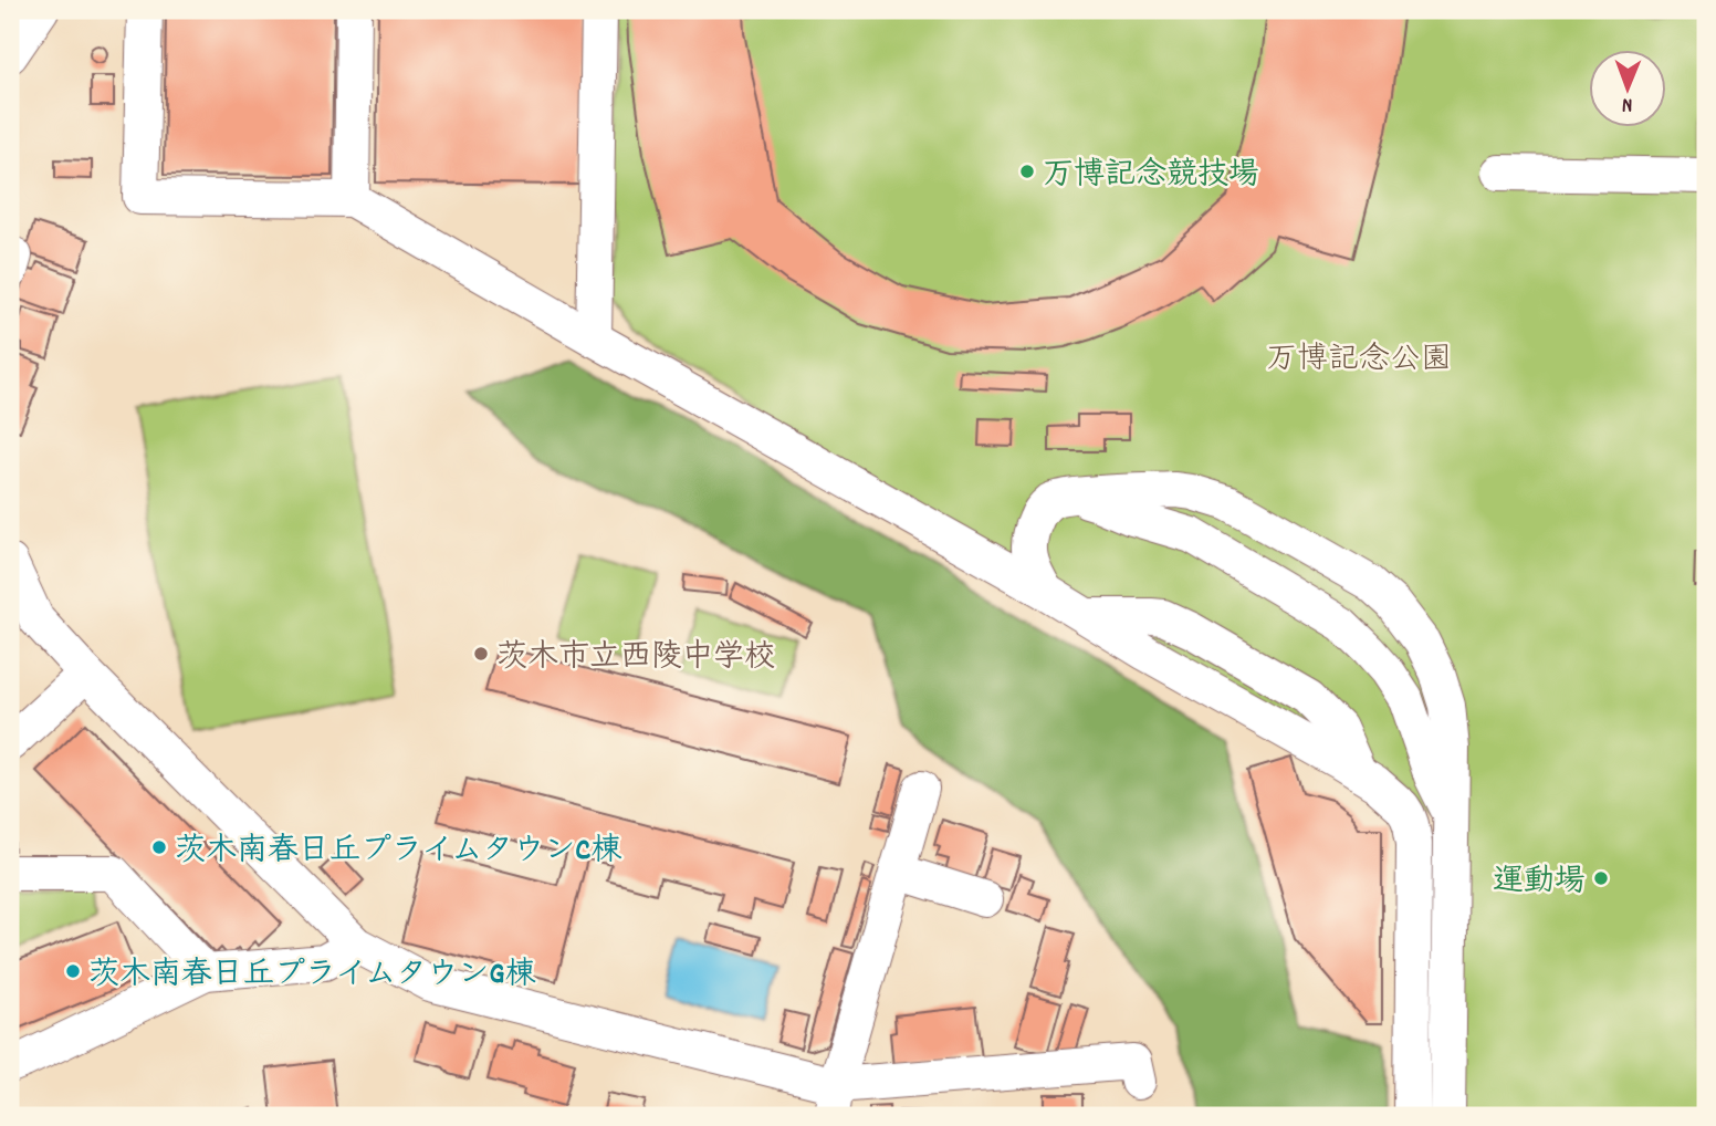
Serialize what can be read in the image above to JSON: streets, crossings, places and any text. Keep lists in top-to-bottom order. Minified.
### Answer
{"parks":["万博記念公園"],"places":["万博記念競技場","茨木市立西陵中学校","茨木南春日丘プライムタウンC棟","運動場","茨木南春日丘プライムタウンG棟"],"north":"bottom"}
